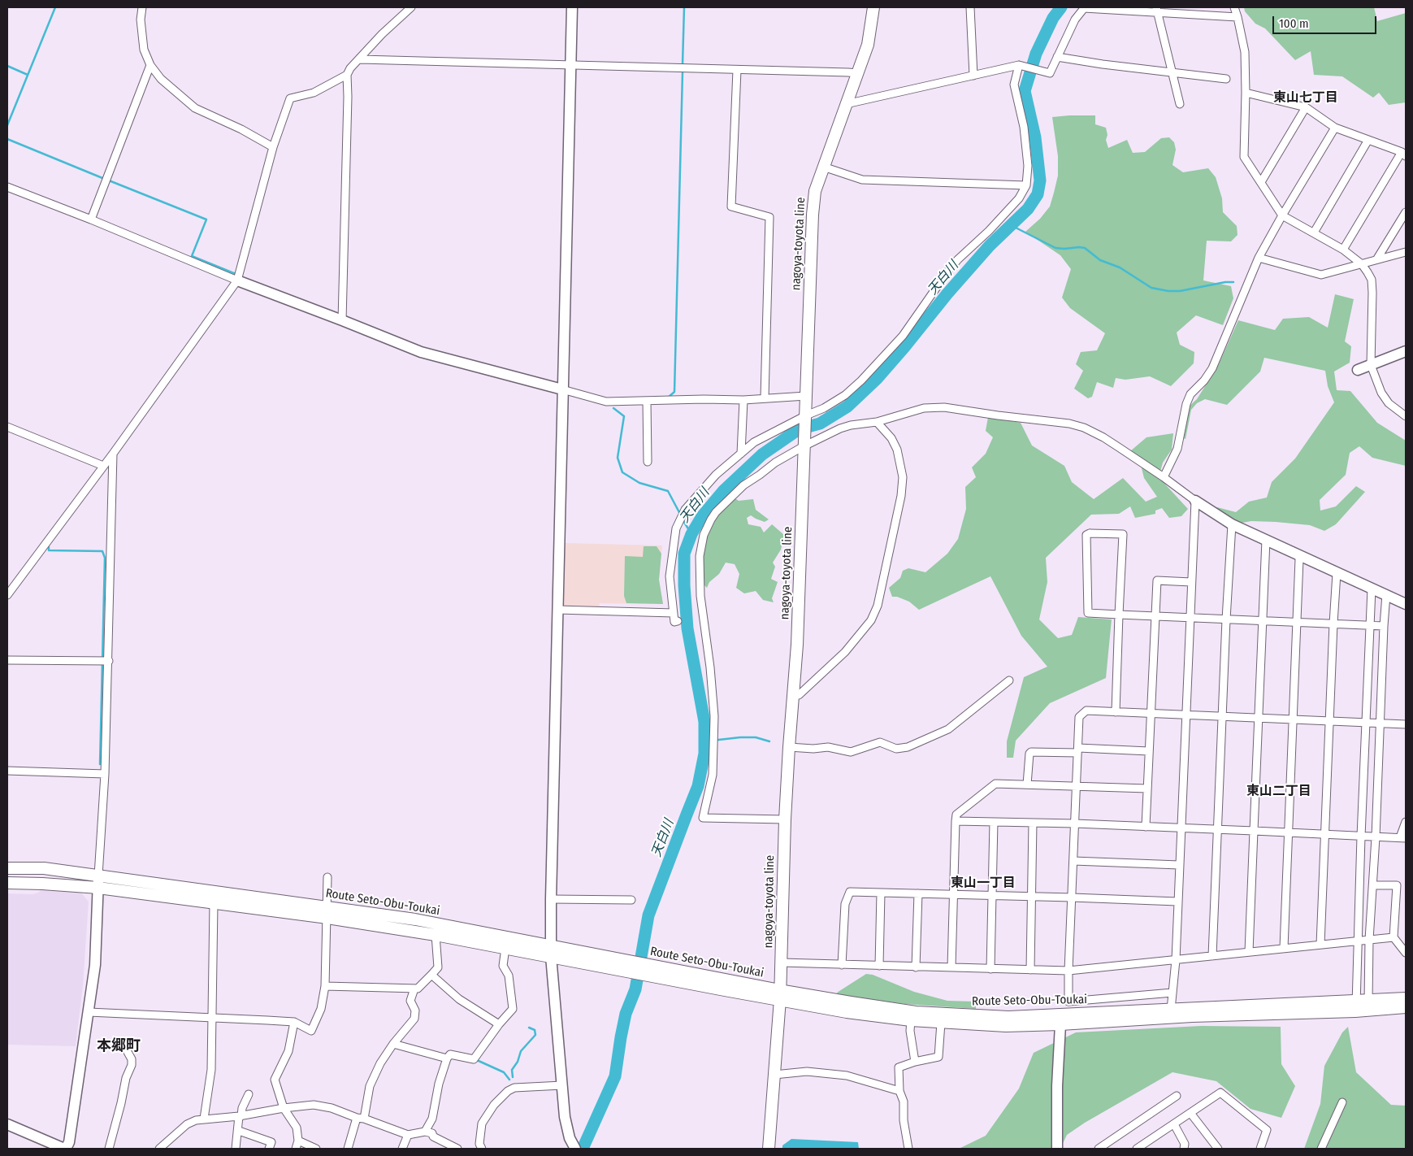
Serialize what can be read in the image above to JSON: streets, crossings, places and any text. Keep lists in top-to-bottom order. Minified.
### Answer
{"streets":{"main road":["nagoya-toyota line","Route Seto-Obu-Toukai"]},"crossings":[["nagoya-toyota line","Route Seto-Obu-Toukai"]],"districts":["東山七丁目","東山二丁目","東山一丁目","本郷町"],"water":["天白川"],"scale_bar":"100 m"}
